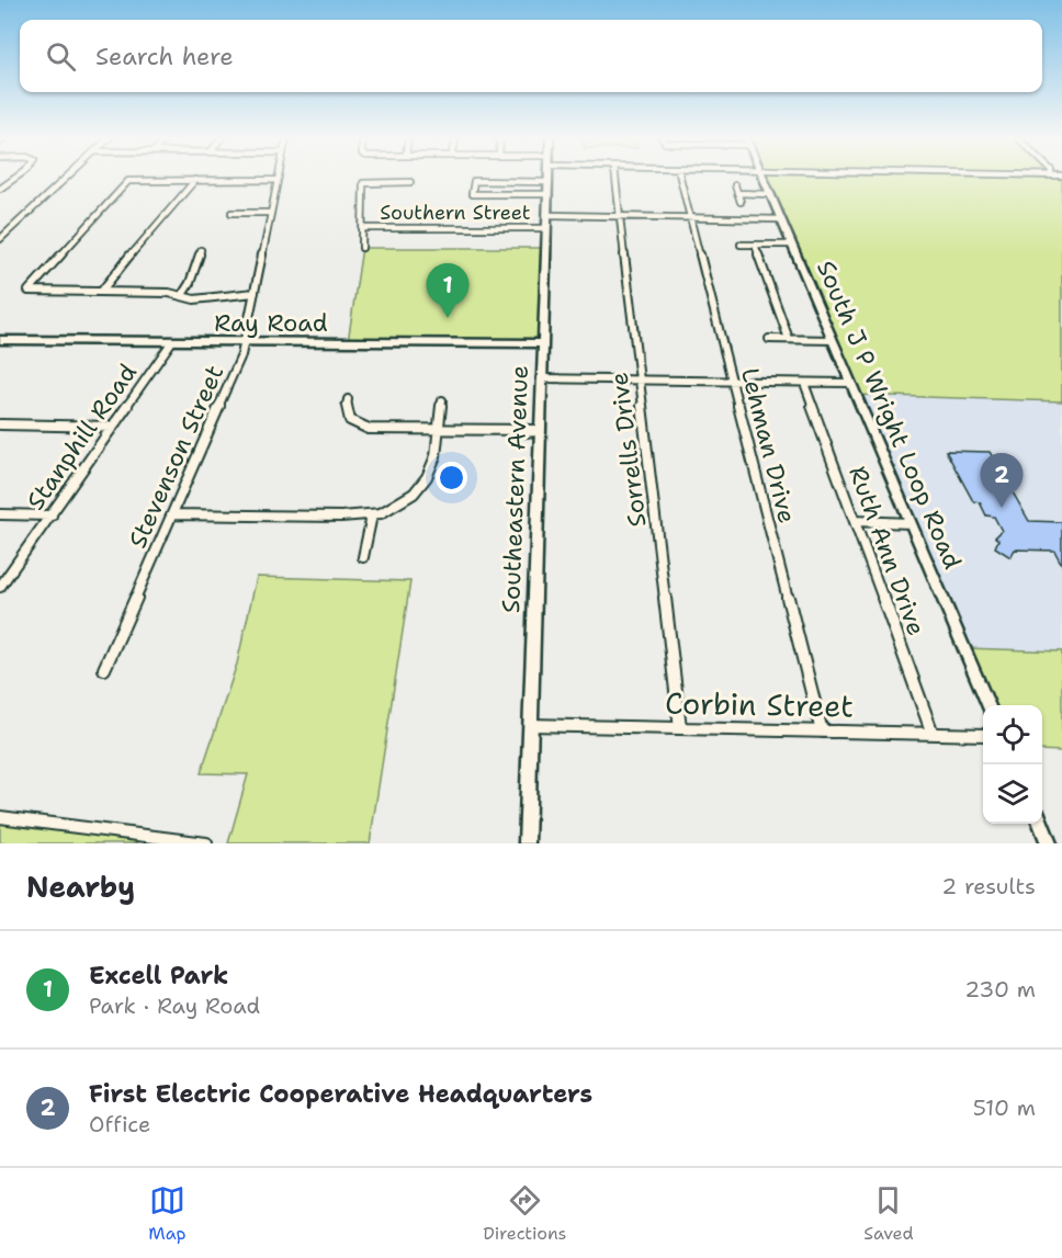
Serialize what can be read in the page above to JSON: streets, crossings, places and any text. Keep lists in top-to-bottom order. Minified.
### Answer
{"streets":{"street":["Southern Street","Ray Road","South J P Wright Loop Road","Stanphill Road","Lehman Drive","Sorrells Drive","Stevenson Street","Southeastern Avenue","Ruth Ann Drive","Corbin Street"]},"crossings":[["Southern Street","Southeastern Avenue"],["Ray Road","Stanphill Road"],["Ray Road","Stevenson Street"],["Ray Road","Southeastern Avenue"],["Lehman Drive","Corbin Street"],["Sorrells Drive","Corbin Street"],["Southeastern Avenue","Corbin Street"],["Ruth Ann Drive","Corbin Street"]],"page":{"search":"Search here","pins":["1","2"],"heading":["Nearby","2 results"],"list":[{"mark":"1","name":"Excell Park","note":"Park · Ray Road","value":"230 m"},{"mark":"2","name":"First Electric Cooperative Headquarters","note":"Office","value":"510 m"}],"nav":["Map","Directions","Saved"]}}
